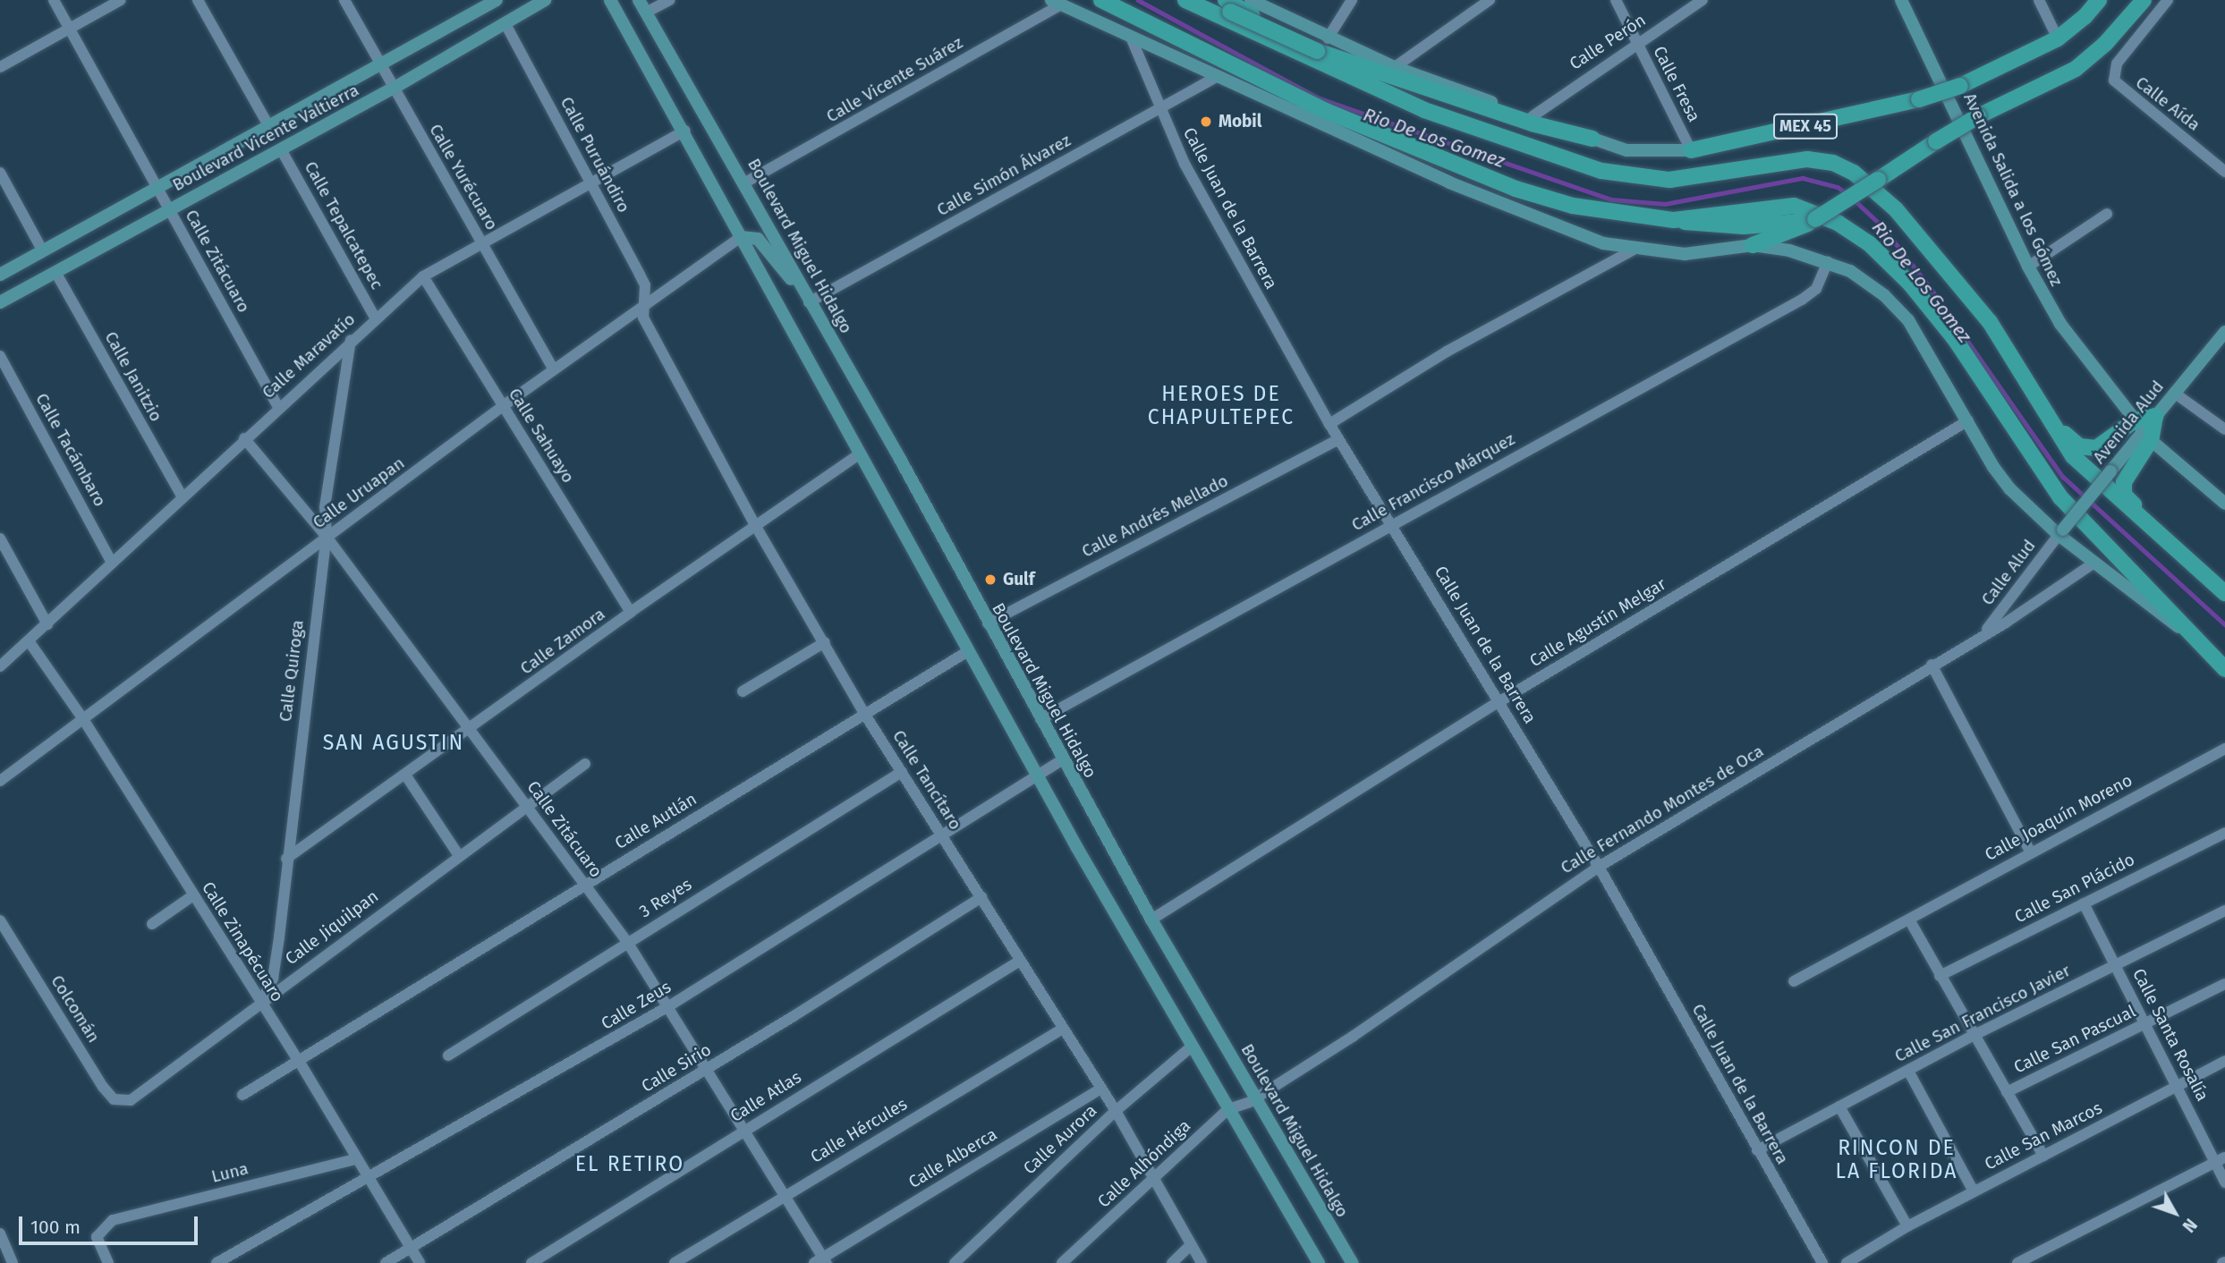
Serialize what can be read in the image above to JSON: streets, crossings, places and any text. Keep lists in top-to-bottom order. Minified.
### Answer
{"streets":{"main road":["MEX 45","Boulevard Vicente Valtierra","Avenida Salida a los Gómez","Boulevard Miguel Hidalgo","Avenida Alud"],"street":["Calle Perón","Calle Vicente Suárez","Calle Fresa","Calle Aída","Calle Puruándiro","Calle Simón Álvarez","Calle Yurécuaro","Calle Juan de la Barrera","Calle Tepalcatepec","Calle Zitácuaro","Calle Maravatío","Calle Janitzio","Calle Sahuayo","Calle Tacámbaro","Calle Francisco Márquez","Calle Uruapan","Calle Andrés Mellado","Calle Alud","Calle Agustín Melgar","Calle Zamora","Calle Quiroga","Calle Tancítaro","Calle Fernando Montes de Oca","Calle Joaquín Moreno","Calle Autlán","Calle San Plácido","3 Reyes","Calle Jiquilpan","Calle Zinapécuaro","Calle Zeus","Colcomán","Calle San Francisco Javier","Calle Santa Rosalía","Calle San Pascual","Calle Sirio","Calle Atlas","Calle Hércules","Calle San Marcos","Calle Aurora","Calle Alberca","Calle Alhóndiga","Luna"]},"crossings":[["Calle Perón","Calle Fresa"],["Calle Perón","MEX 45"],["Calle Vicente Suárez","Boulevard Miguel Hidalgo"],["Calle Fresa","MEX 45"],["MEX 45","Avenida Salida a los Gómez"],["Boulevard Vicente Valtierra","Calle Puruándiro"],["Boulevard Vicente Valtierra","Calle Yurécuaro"],["Boulevard Vicente Valtierra","Calle Tepalcatepec"],["Boulevard Vicente Valtierra","Calle Zitácuaro"],["Boulevard Vicente Valtierra","Calle Janitzio"],["Calle Puruándiro","Calle Maravatío"],["Calle Puruándiro","Calle Uruapan"],["Calle Puruándiro","Calle Tancítaro"],["Calle Simón Álvarez","Calle Juan de la Barrera"],["Calle Simón Álvarez","Boulevard Miguel Hidalgo"],["Calle Yurécuaro","Calle Maravatío"],["Calle Yurécuaro","Calle Uruapan"],["Avenida Salida a los Gómez","Avenida Alud"],["Calle Juan de la Barrera","Calle Francisco Márquez"],["Calle Juan de la Barrera","Calle Andrés Mellado"],["Calle Juan de la Barrera","Calle Agustín Melgar"],["Calle Juan de la Barrera","Calle Fernando Montes de Oca"],["Calle Juan de la Barrera","Calle San Francisco Javier"],["Calle Tepalcatepec","Calle Maravatío"],["Boulevard Miguel Hidalgo","Calle Francisco Márquez"],["Boulevard Miguel Hidalgo","Calle Andrés Mellado"],["Boulevard Miguel Hidalgo","Calle Agustín Melgar"],["Boulevard Miguel Hidalgo","Calle Fernando Montes de Oca"],["Boulevard Miguel Hidalgo","Calle Zeus"],["Boulevard Miguel Hidalgo","Calle Alhóndiga"],["Calle Zitácuaro","Calle Maravatío"],["Calle Zitácuaro","Calle Uruapan"],["Calle Zitácuaro","Calle Zamora"],["Calle Zitácuaro","Calle Quiroga"],["Calle Zitácuaro","Calle Autlán"],["Calle Zitácuaro","3 Reyes"],["Calle Zitácuaro","Calle Jiquilpan"],["Calle Zitácuaro","Calle Zeus"],["Calle Zitácuaro","Calle Sirio"],["Calle Zitácuaro","Calle Atlas"],["Calle Zitácuaro","Calle Hércules"],["Calle Zitácuaro","Calle Alberca"],["Calle Maravatío","Calle Janitzio"],["Calle Maravatío","Calle Sahuayo"],["Calle Maravatío","Calle Tacámbaro"],["Calle Maravatío","Calle Quiroga"],["Calle Maravatío","Calle Zinapécuaro"],["Avenida Alud","Calle Alud"],["Calle Sahuayo","Calle Uruapan"],["Calle Sahuayo","Calle Zamora"],["Calle Uruapan","Calle Quiroga"],["Calle Uruapan","Calle Tancítaro"],["Calle Uruapan","Calle Zinapécuaro"],["Calle Alud","Calle Fernando Montes de Oca"],["Calle Zamora","Calle Quiroga"],["Calle Zamora","Calle Tancítaro"],["Calle Quiroga","Calle Jiquilpan"],["Calle Quiroga","Calle Zinapécuaro"],["Calle Tancítaro","Calle Autlán"],["Calle Tancítaro","3 Reyes"],["Calle Tancítaro","Calle Zeus"],["Calle Tancítaro","Calle Sirio"],["Calle Tancítaro","Calle Atlas"],["Calle Tancítaro","Calle Hércules"],["Calle Tancítaro","Calle Aurora"],["Calle Tancítaro","Calle Alberca"],["Calle Tancítaro","Calle Alhóndiga"],["Calle Fernando Montes de Oca","Calle Alhóndiga"],["Calle Autlán","Calle Zinapécuaro"],["Calle San Plácido","Calle Santa Rosalía"],["Calle Jiquilpan","Calle Zinapécuaro"],["Calle Jiquilpan","Colcomán"],["Calle Zinapécuaro","Calle Zeus"],["Calle Zinapécuaro","Calle Sirio"],["Calle Zinapécuaro","Luna"],["Calle San Francisco Javier","Calle Santa Rosalía"],["Calle Santa Rosalía","Calle San Pascual"],["Calle Santa Rosalía","Calle San Marcos"]],"districts":["HEROES DE CHAPULTEPEC","SAN AGUSTIN","RINCON DE LA FLORIDA","EL RETIRO"],"water":["Rio De Los Gomez"],"places":["Mobil","Gulf"],"scale_bar":"100 m","north":"bottom right"}
